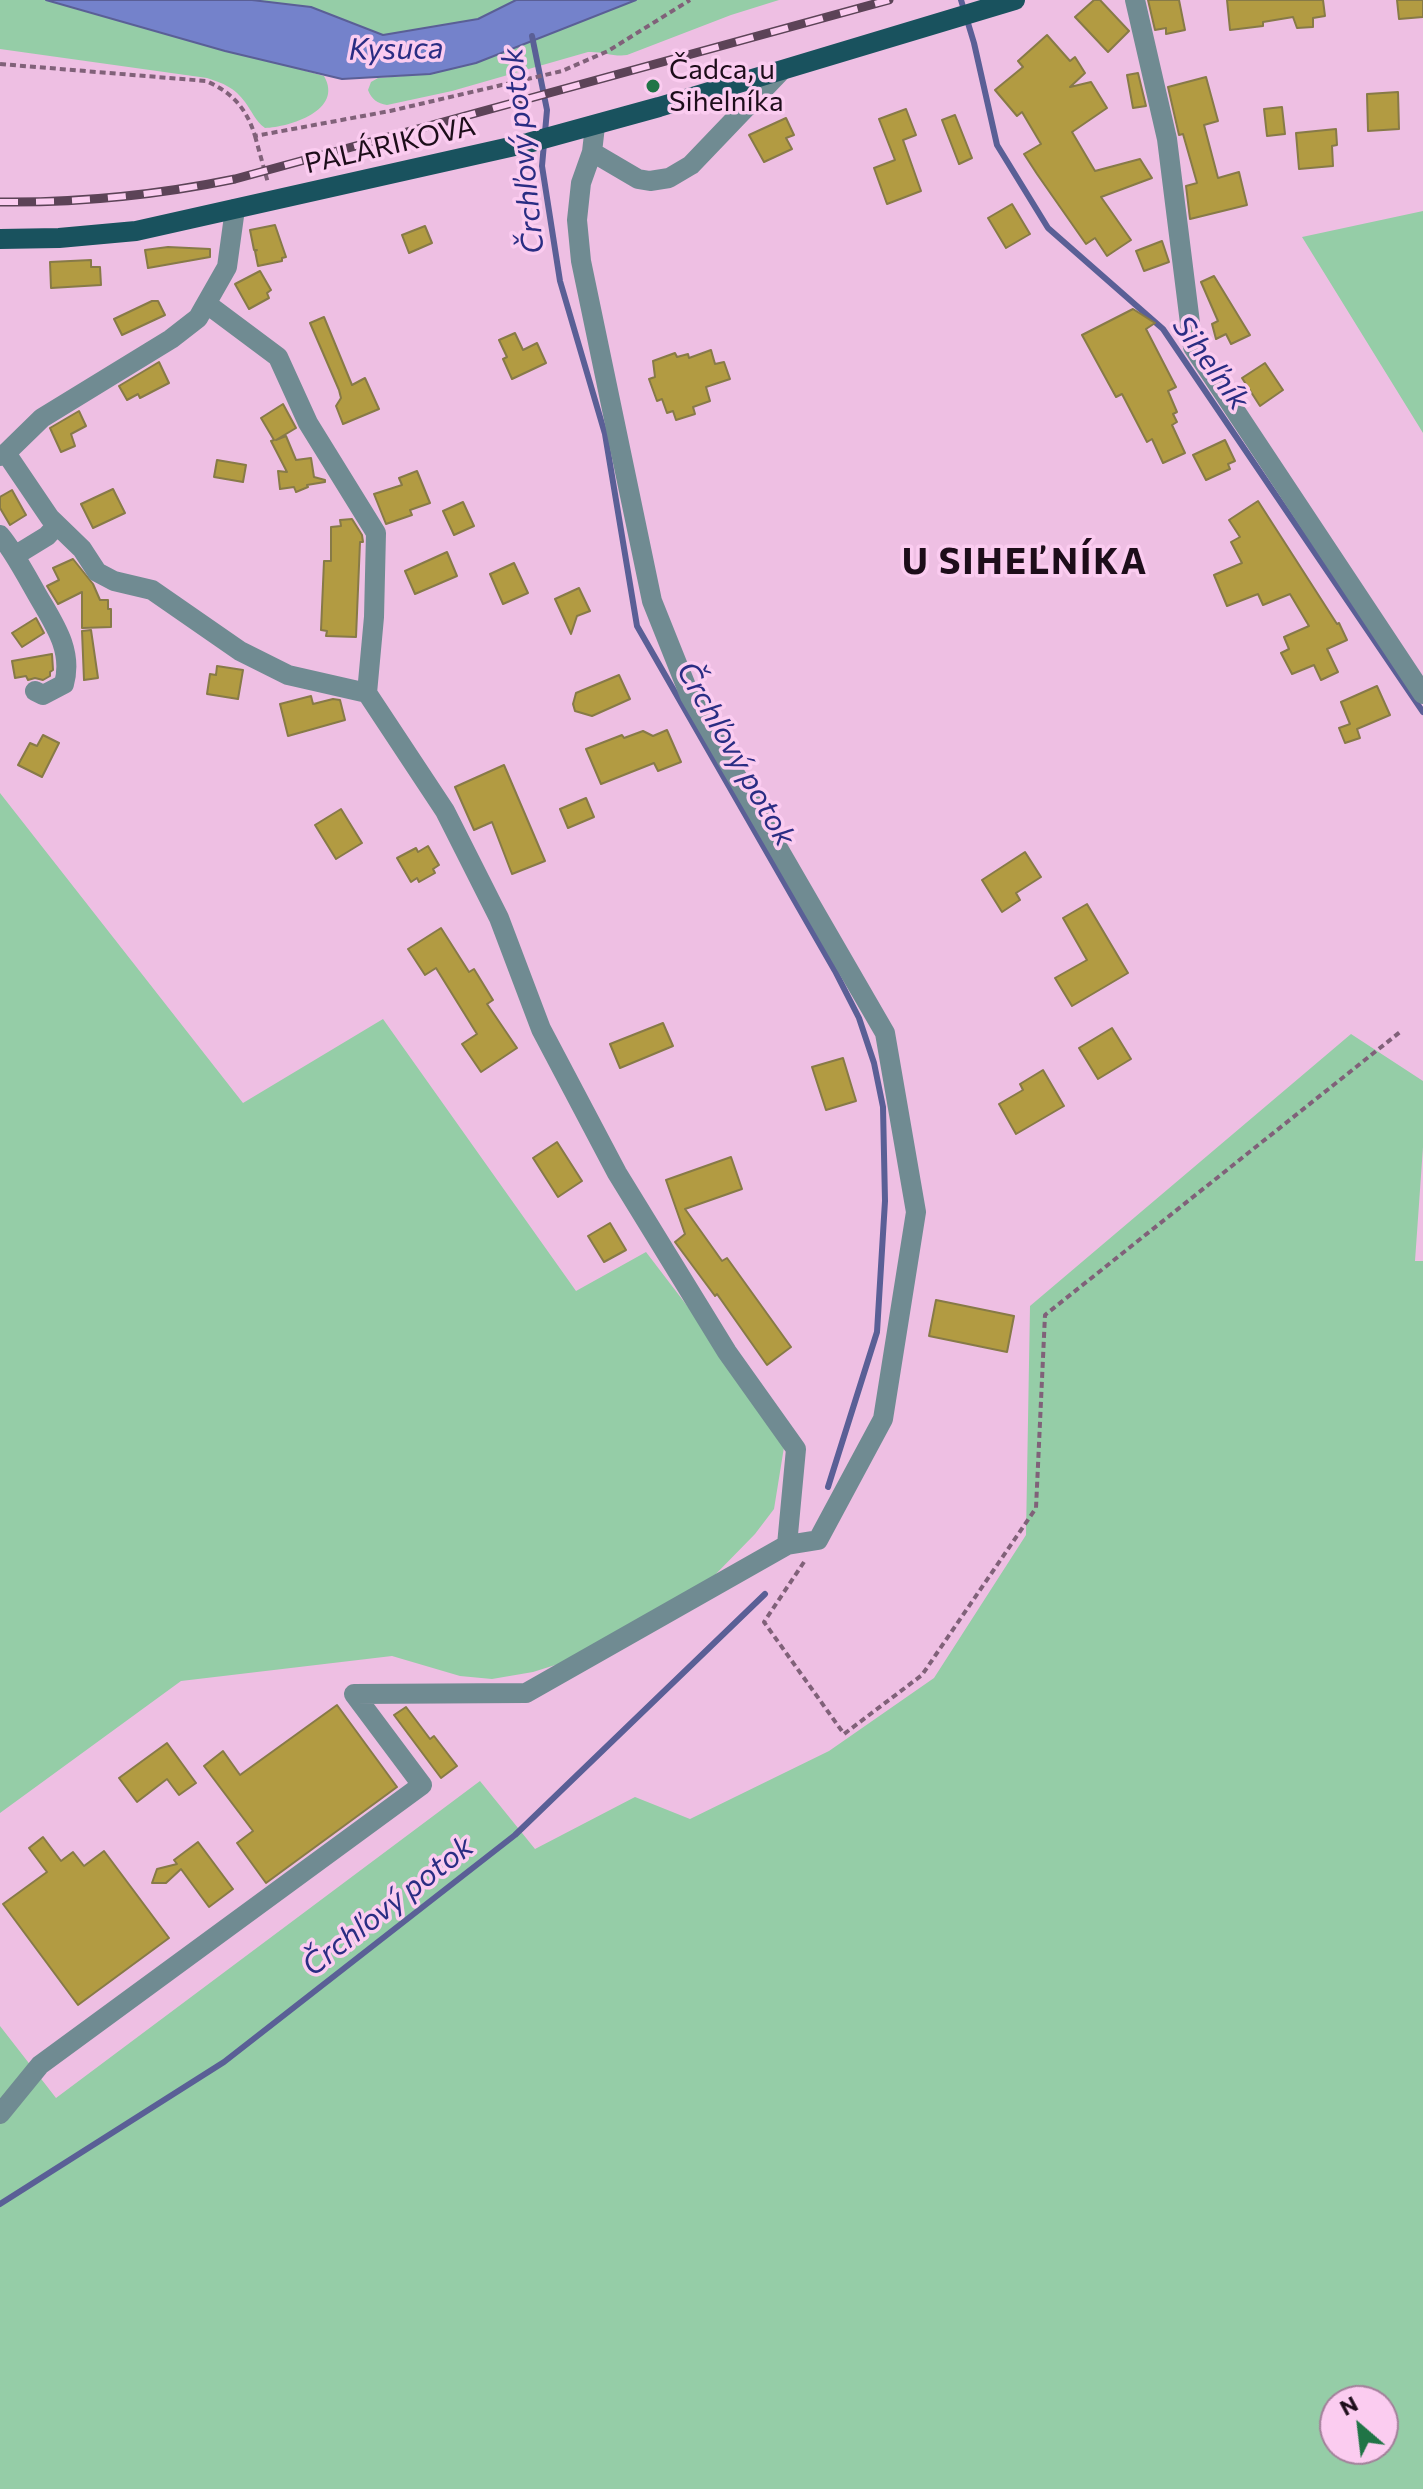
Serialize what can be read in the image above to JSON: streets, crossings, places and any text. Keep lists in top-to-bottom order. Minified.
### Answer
{"streets":{"main road":["PALÁRIKOVA"]},"districts":["U SIHEĽNÍKA"],"water":["Kysuca","Črchľový potok","Siheľník"],"places":["Čadca, u Sihelníka"],"north":"top left"}
